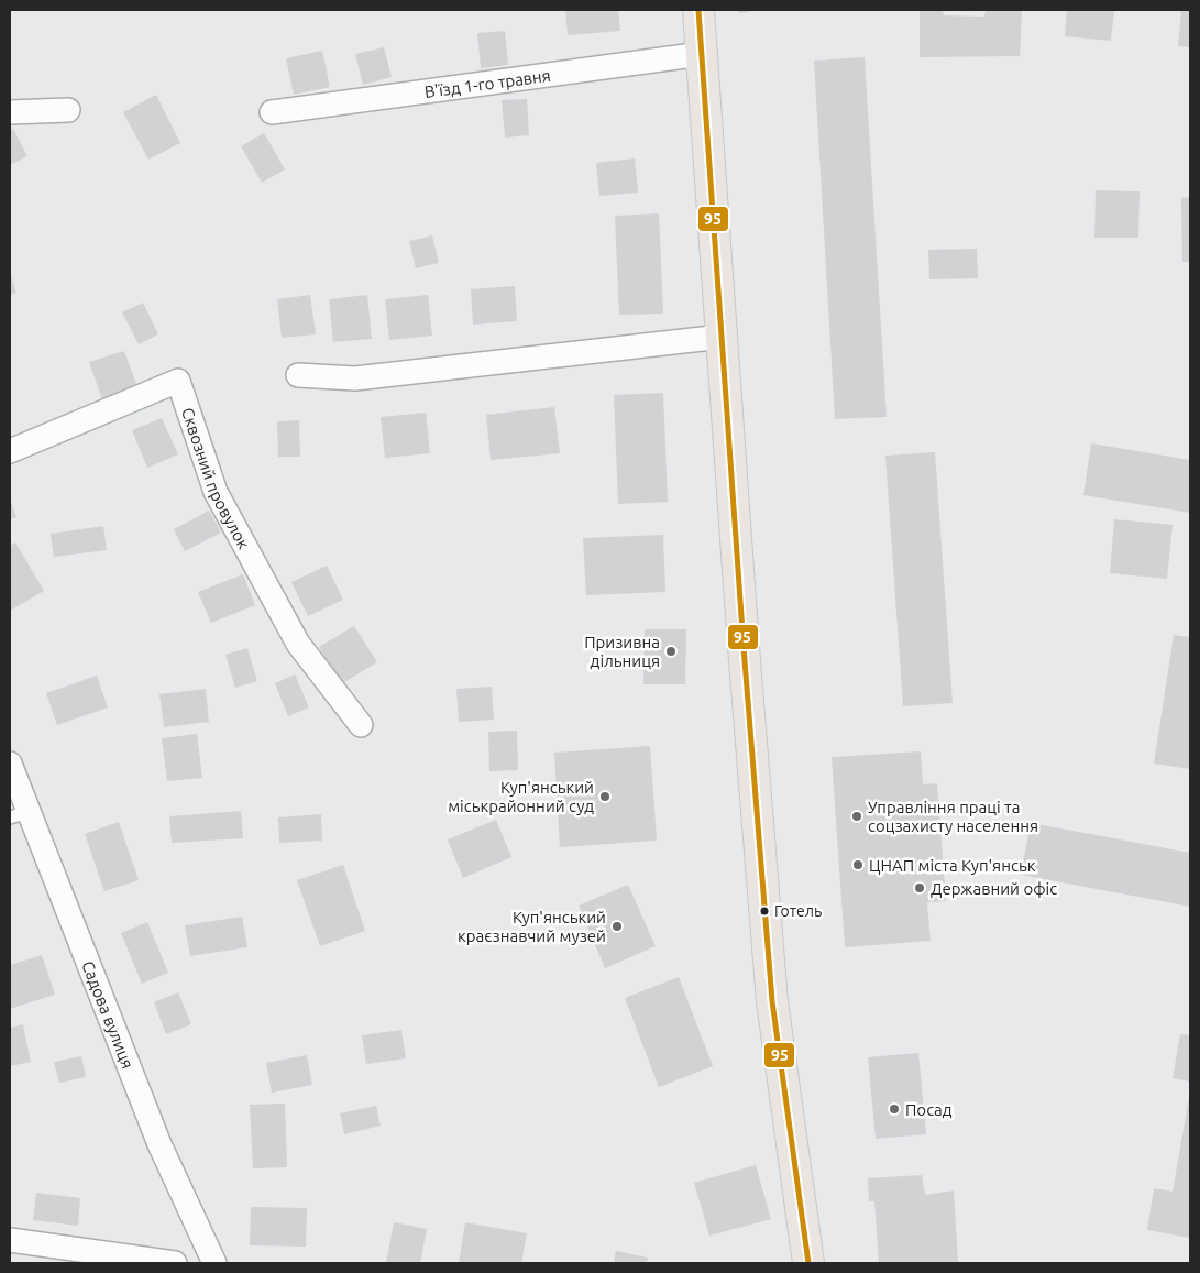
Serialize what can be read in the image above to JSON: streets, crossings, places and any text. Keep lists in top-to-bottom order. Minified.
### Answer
{"streets":{"street":["В'їзд 1-го травня","Сквозний провулок","Садова вулиця"]},"places":["Призивна дільниця","Куп'янський міськрайонний суд","Управління праці та соцзахисту населення","ЦНАП міста Куп'янськ","Державний офіс","Готель","Куп'янський краєзнавчий музей","Посад"],"lines":["transit line 95"]}
